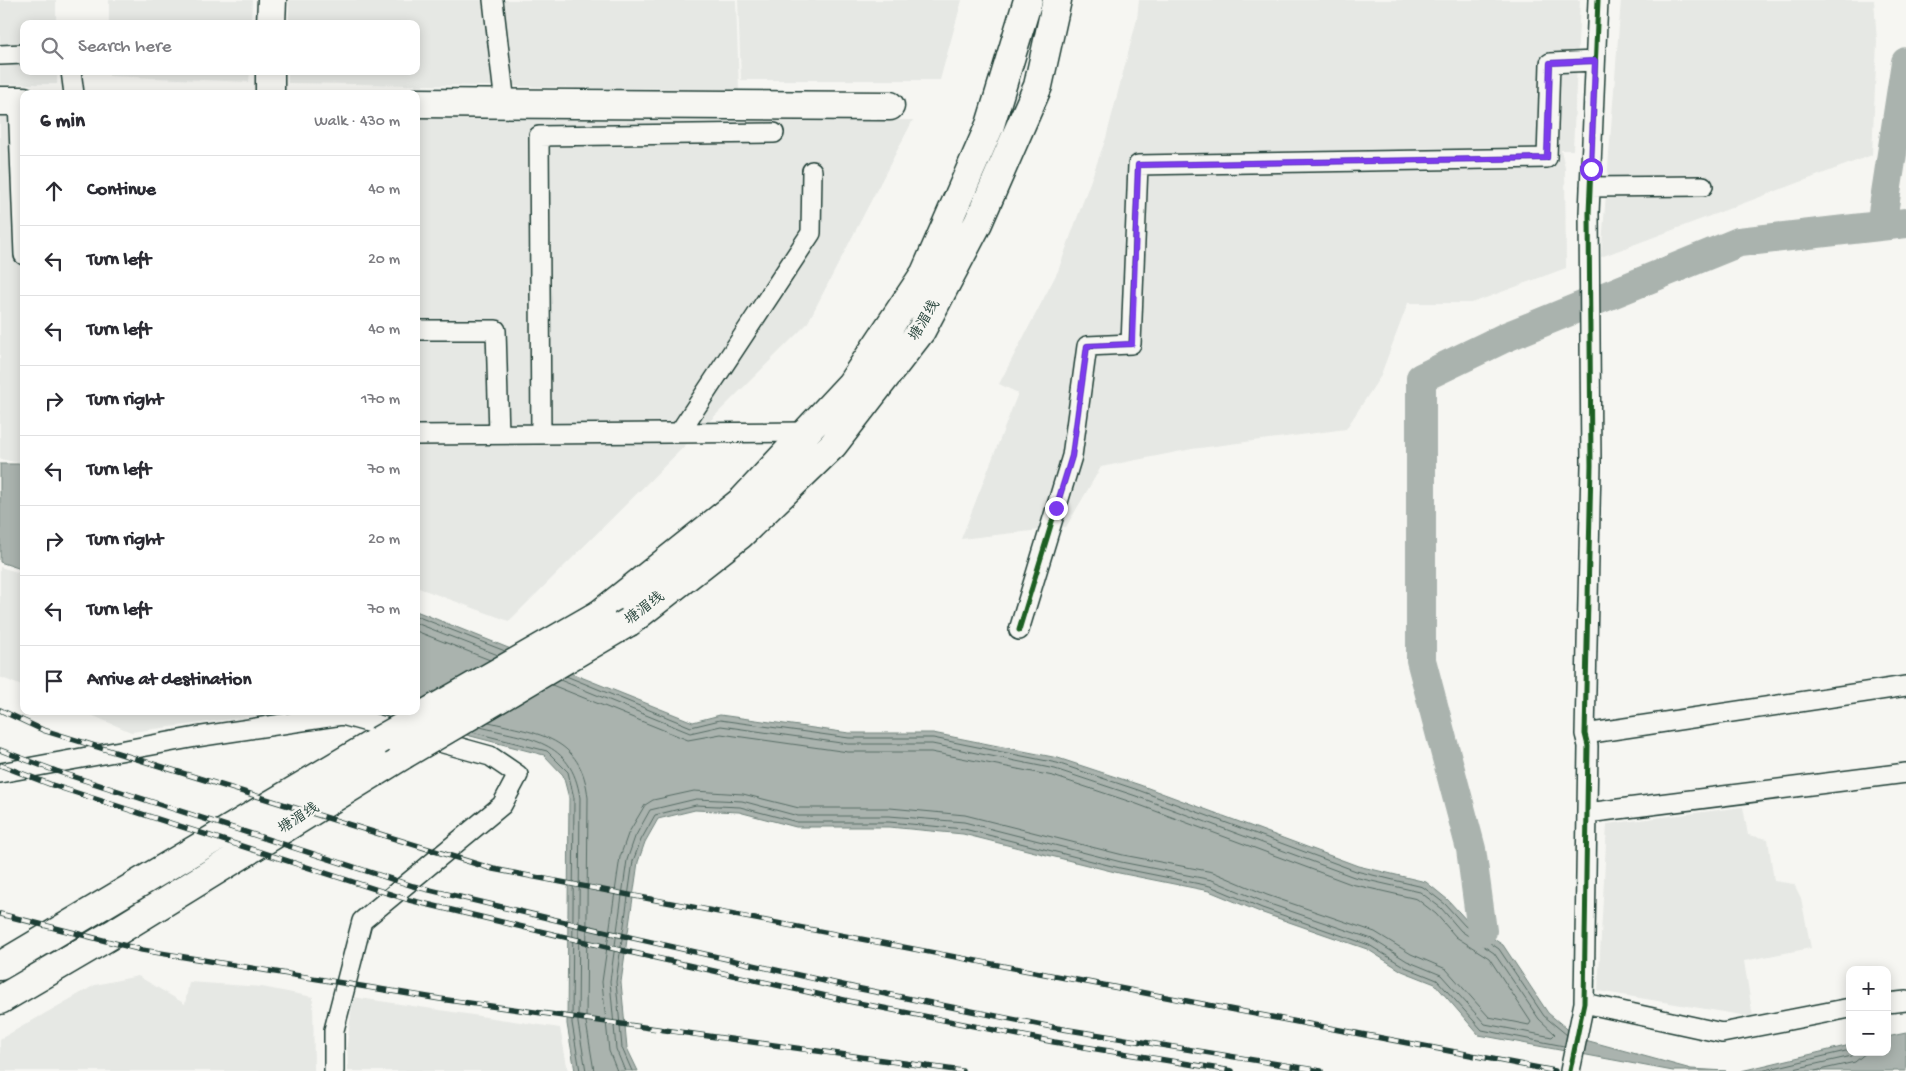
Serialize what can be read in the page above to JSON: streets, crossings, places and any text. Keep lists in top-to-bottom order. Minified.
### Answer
{"streets":{"main road":["塘湄线"]},"page":{"search":"Search here","heading":["6 min","Walk · 430 m"],"list":[["Continue","40 m"],["Turn left","20 m"],["Turn left","40 m"],["Turn right","170 m"],["Turn left","70 m"],["Turn right","20 m"],["Turn left","70 m"],"Arrive at destination"],"map_buttons":["+","−"]}}
